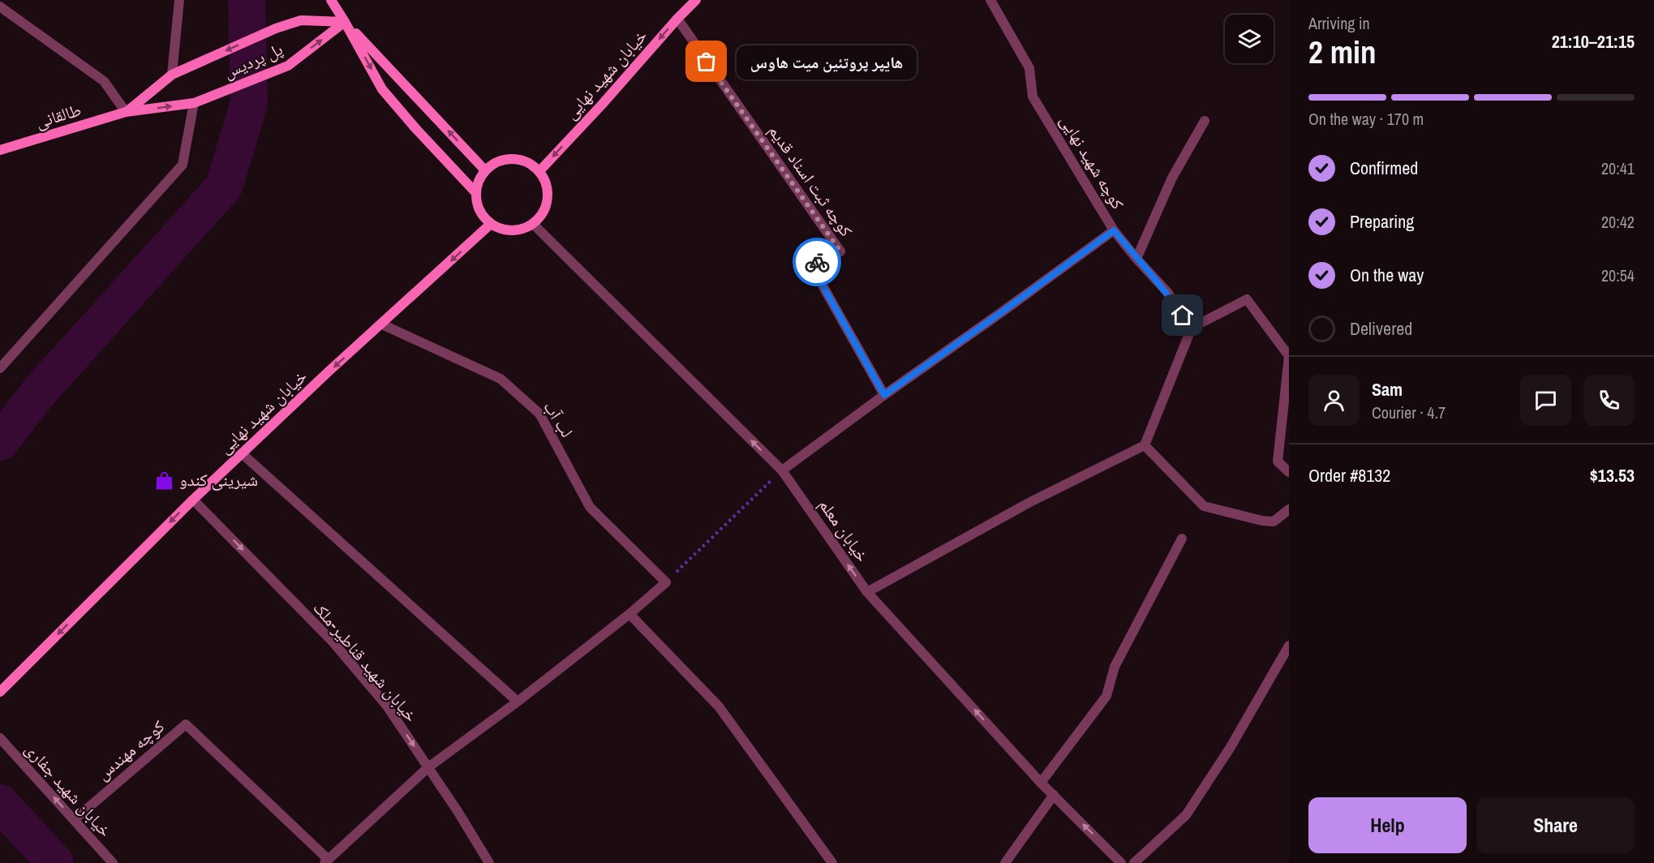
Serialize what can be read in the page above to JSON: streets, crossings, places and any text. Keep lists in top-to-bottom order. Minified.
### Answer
{"streets":{"main road":["پل پردیس","خیابان شهید نهایی","طالقانی"],"street":["کوچه شهید نهایی","کوچه ثبت اسناد قدیم","لب آب","خیابان معلم","خیابان شهید قناطیر-ملک","کوچه مهندس","خیابان شهید جفاری"]},"crossings":[["پل پردیس","طالقانی"],["خیابان شهید نهایی","کوچه ثبت اسناد قدیم"],["خیابان شهید نهایی","لب آب"],["خیابان شهید نهایی","خیابان معلم"],["خیابان شهید نهایی","خیابان شهید قناطیر-ملک"],["کوچه مهندس","خیابان شهید جفاری"]],"one_way":["خیابان شهید نهایی","خیابان معلم","خیابان شهید جفاری"],"places":{"other":["هایپر پروتئین میت هاوس"],"shop":["شیرینی کندو"]},"page":{"heading":["2 min","Arriving in","21:10–21:15"],"panel":["Sam","Courier · 4.7","Order #8132","$13.53"],"bubble":"هایپر پروتئین میت هاوس","bar":"On the way · 170 m","list":[["Confirmed","20:41"],["Preparing","20:42"],["On the way","20:54"],"Delivered"],"buttons":["Help","Share"]}}
